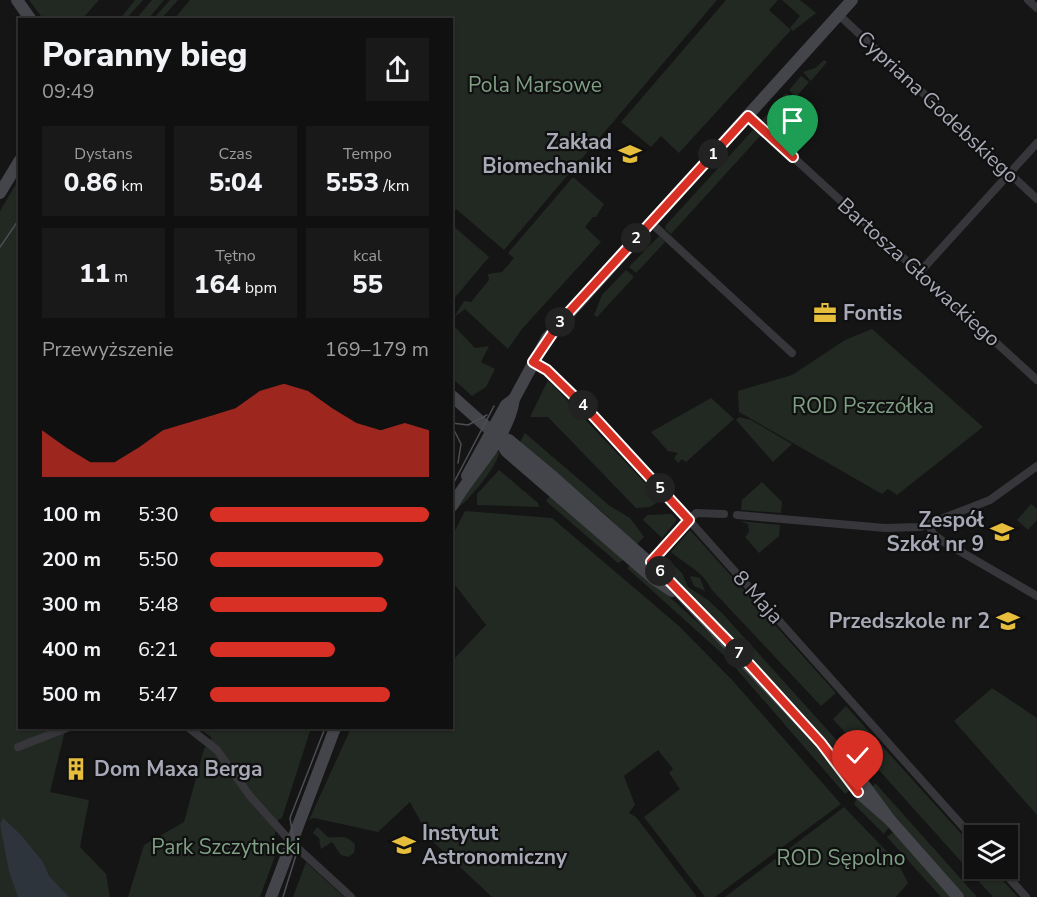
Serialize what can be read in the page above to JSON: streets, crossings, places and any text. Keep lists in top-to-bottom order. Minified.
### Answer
{"streets":{"street":["Cypriana Godebskiego","Bartosza Głowackiego","8 Maja"]},"parks":["Pola Marsowe","ROD Pszczółka","Park Szczytnicki","ROD Sępolno"],"places":{"school or university":["Zakład Biomechaniki","Zespół Szkół nr 9","Przedszkole nr 2","Instytut Astronomiczny"],"office":["Fontis"],"building":["Dom Maxa Berga"]},"page":{"heading":["Poranny bieg","09:49"],"stats":[["Dystans","0.86 km"],["Czas","5:04"],["Tempo","5:53 /km"],["11 m"],["Tętno","164 bpm"],["kcal","55"]],"pins":["1","2","3","4","5","6","7"],"chart":["Przewyższenie","169–179 m"],"list":[{"name":"100 m","note":"5:30"},{"name":"200 m","note":"5:50"},{"name":"300 m","note":"5:48"},{"name":"400 m","note":"6:21"},{"name":"500 m","note":"5:47"}]}}
